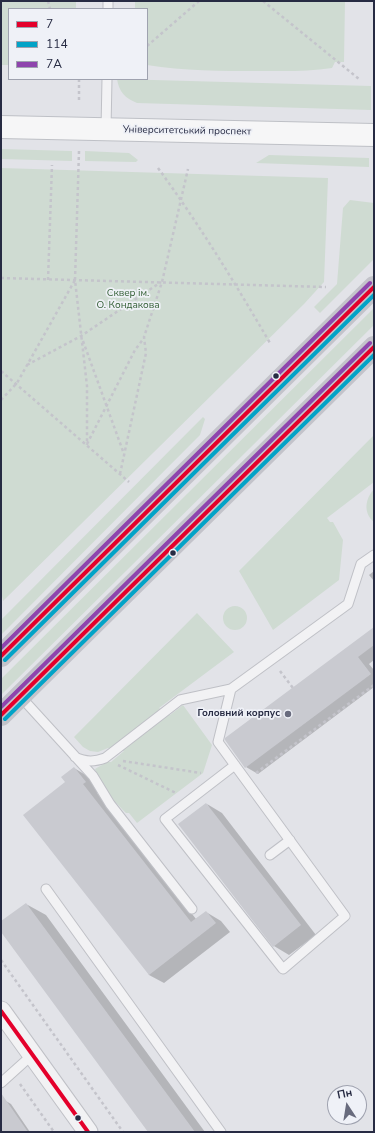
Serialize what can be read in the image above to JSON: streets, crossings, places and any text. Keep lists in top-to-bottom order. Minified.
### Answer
{"streets":{"main road":["Університетський проспект"]},"parks":["Сквер ім. О. Кондакова"],"places":["Головний корпус"],"lines":["transit line 7А","transit line 7","transit line 114"],"legend":["7","114","7А"],"north":"top"}
